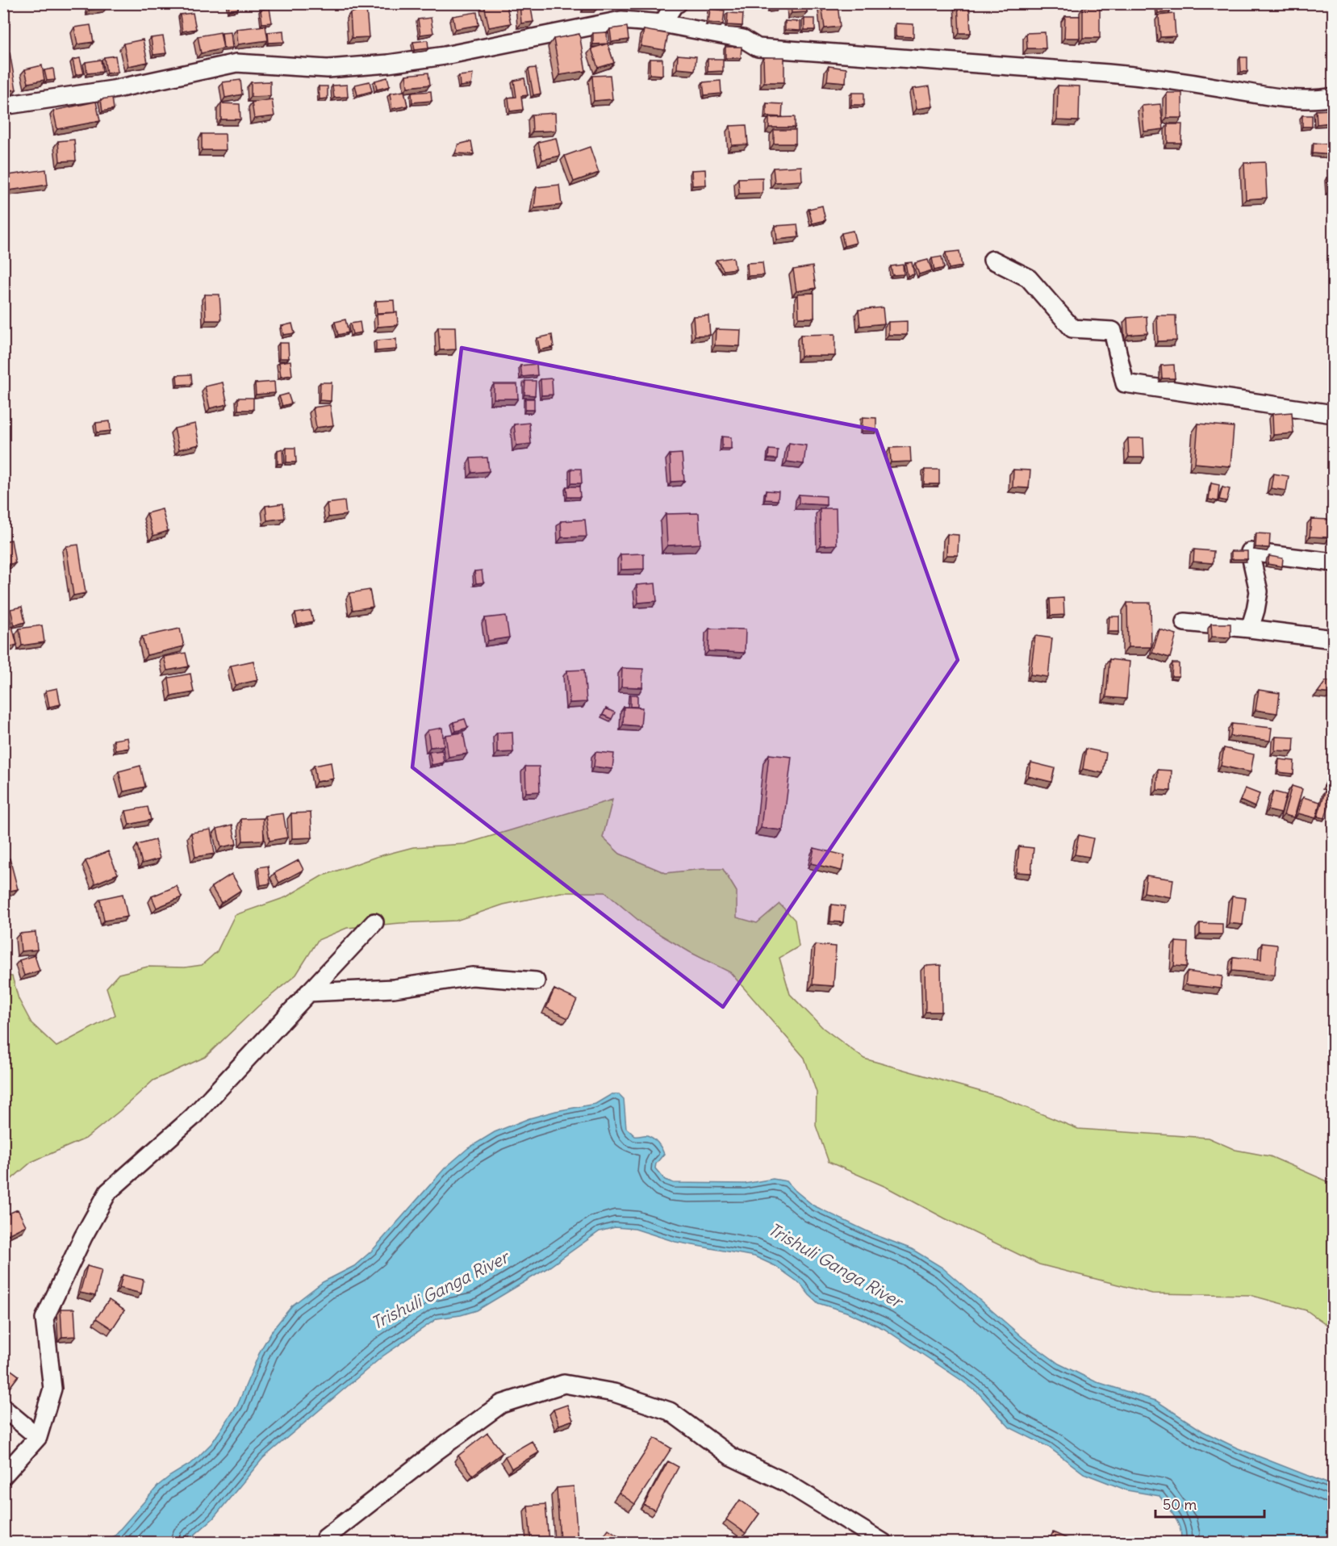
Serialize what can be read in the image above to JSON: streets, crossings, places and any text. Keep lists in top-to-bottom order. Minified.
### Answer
{"water":["Trishuli Ganga River"],"scale_bar":"50 m"}
